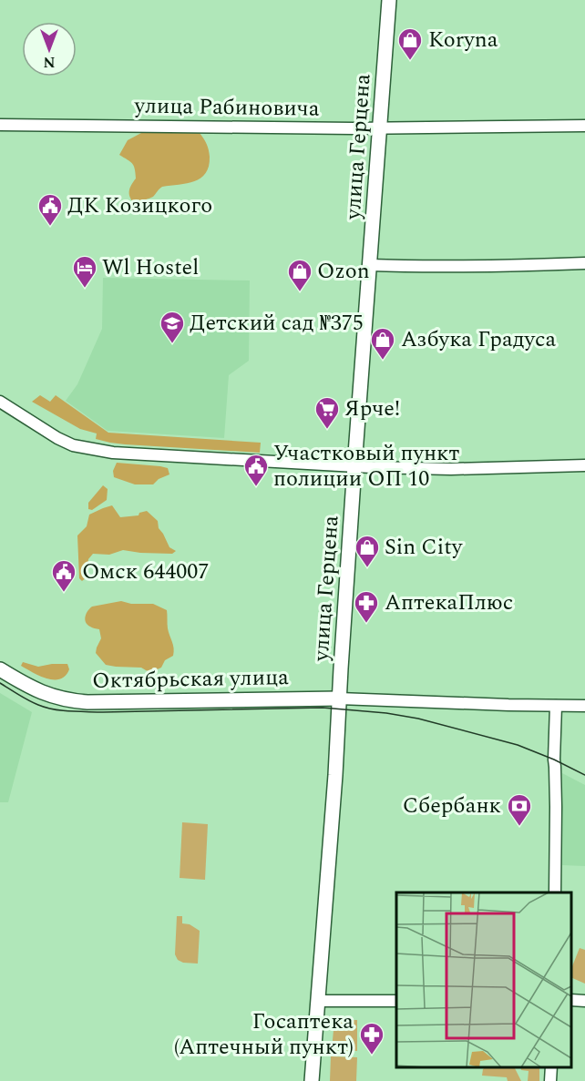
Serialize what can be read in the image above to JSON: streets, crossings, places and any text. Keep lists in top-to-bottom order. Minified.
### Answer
{"streets":{"main road":["улица Герцена","Октябрьская улица"],"street":["улица Рабиновича"]},"crossings":[["улица Рабиновича","улица Герцена"],["улица Герцена","Октябрьская улица"]],"places":{"shop":["Koryna","Ozon","Азбука Градуса","Sin City"],"public building":["ДК Козицкого","Участковый пункт полиции ОП 10","Омск 644007"],"hotel":["Wl Hostel"],"school or university":["Детский сад №375"],"supermarket":["Ярче!"],"pharmacy":["АптекаПлюс","Госаптека (Аптечный пункт)"],"bank":["Сбербанк"]},"north":"bottom"}
